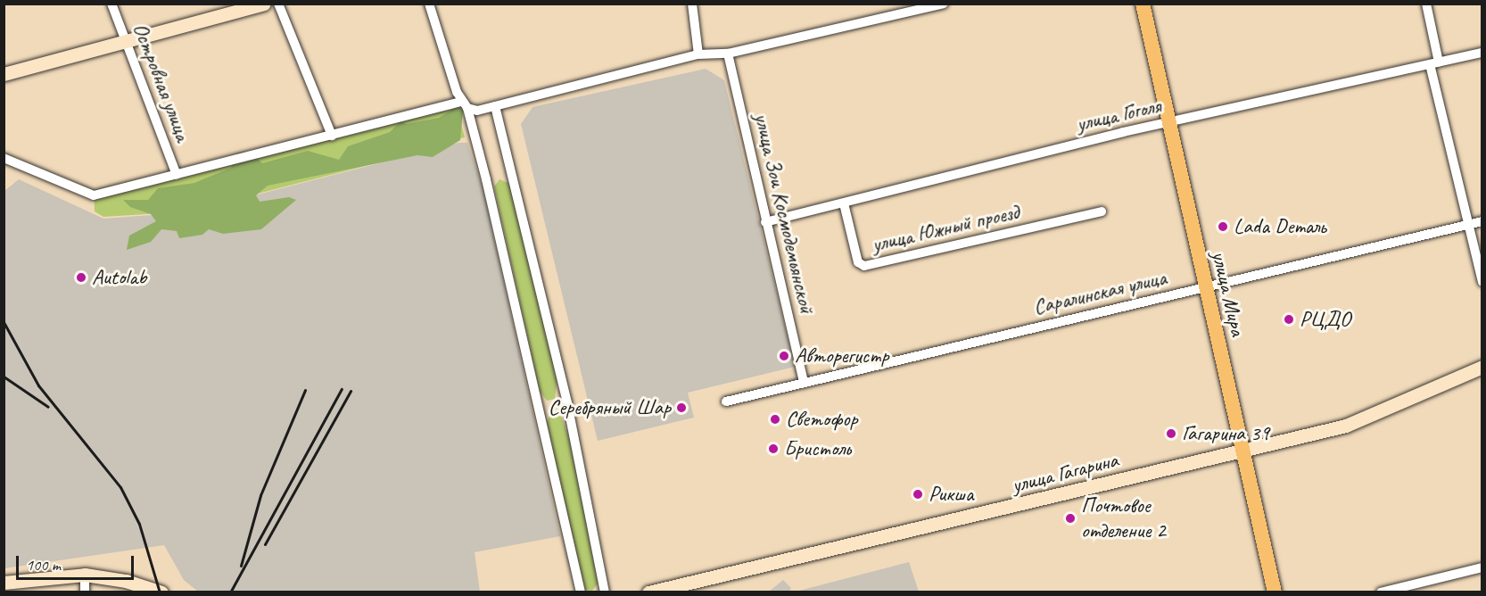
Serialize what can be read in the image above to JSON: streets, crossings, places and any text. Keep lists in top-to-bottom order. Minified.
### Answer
{"streets":{"main road":["улица Мира"],"street":["Островная улица","улица Гоголя","улица Зои Космодемьянской","улица Южный проезд","Саралинская улица","улица Гагарина"]},"crossings":[["улица Гоголя","улица Зои Космодемьянской"],["улица Гоголя","улица Южный проезд"],["улица Гоголя","улица Мира"],["улица Зои Космодемьянской","Саралинская улица"],["Саралинская улица","улица Мира"],["улица Мира","улица Гагарина"]],"places":["Lada Dеталь","Autolab","РЦДО","Авторегистр","Серебряный Шар","Светофор","Гагарина 39","Бристоль","Рикша","Почтовое отделение 2"],"scale_bar":"100 m"}
